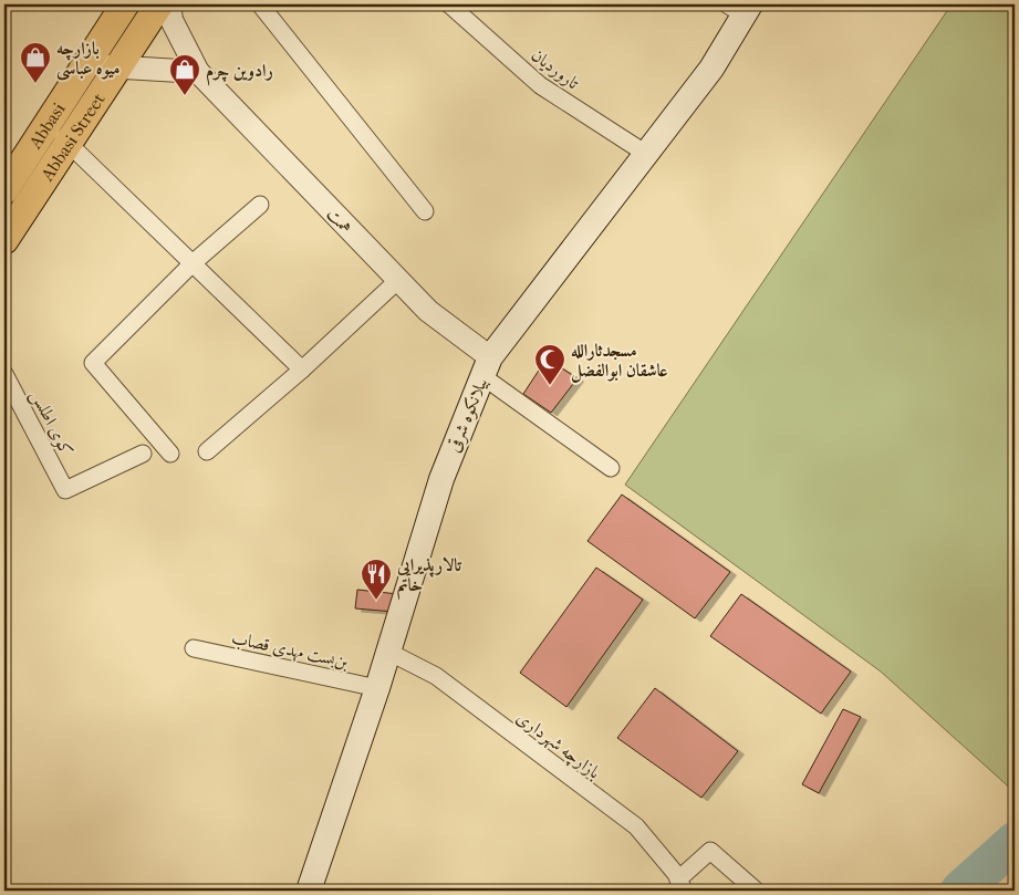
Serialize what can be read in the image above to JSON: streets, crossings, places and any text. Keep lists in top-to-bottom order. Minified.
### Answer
{"streets":{"main road":["Abbasi","Abbasi Street","بیلانکوه شرقی"],"street":["تاروردیان","همت","کوی اطلس","بن‌بست مهدی قصاب","بازارچه شهرداری"]},"crossings":[["تاروردیان","بیلانکوه شرقی"],["Abbasi","Abbasi Street"],["همت","بیلانکوه شرقی"],["بیلانکوه شرقی","بن‌بست مهدی قصاب"],["بیلانکوه شرقی","بازارچه شهرداری"]],"places":{"shop":["بازارچه میوه عباسی","رادوین چرم"],"mosque":["مسجدثارالله عاشقان ابوالفضل"],"restaurant":["تالارپذیرایی خاتم"]}}
